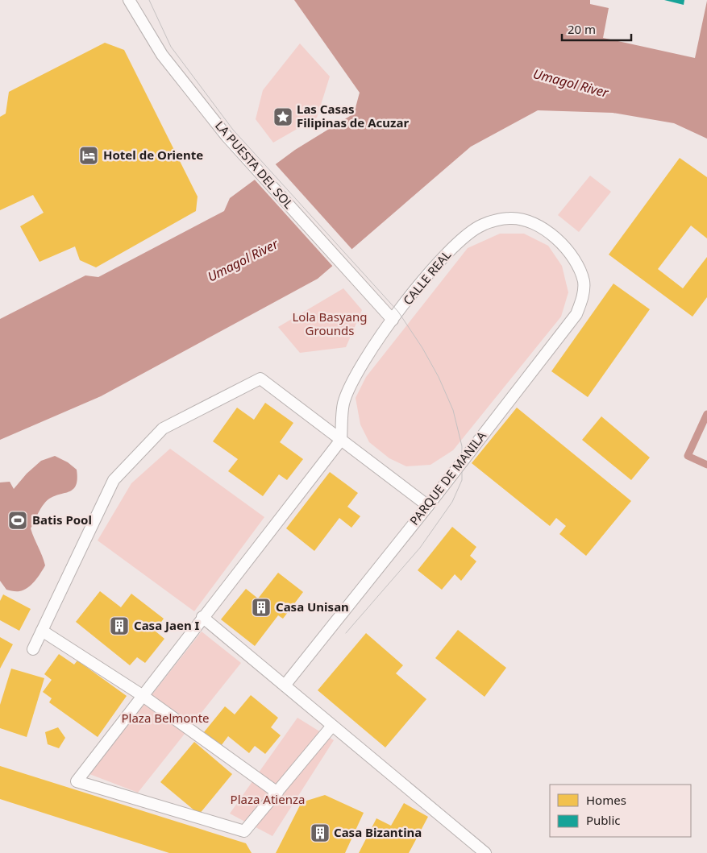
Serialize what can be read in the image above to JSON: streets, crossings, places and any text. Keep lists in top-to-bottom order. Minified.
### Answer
{"streets":{"lane":["LA PUESTA DEL SOL","CALLE REAL","PARQUE DE MANILA"]},"crossings":[["LA PUESTA DEL SOL","CALLE REAL"],["CALLE REAL","PARQUE DE MANILA"]],"water":["Umagol River"],"parks":["Lola Basyang Grounds","Plaza Belmonte","Plaza Atienza"],"places":{"place":["Las Casas Filipinas de Acuzar"],"hotel":["Hotel de Oriente"],"sports":["Batis Pool"],"building":["Casa Unisan","Casa Jaen I","Casa Bizantina"]},"legend":["Homes","Public"],"scale_bar":"20 m"}
